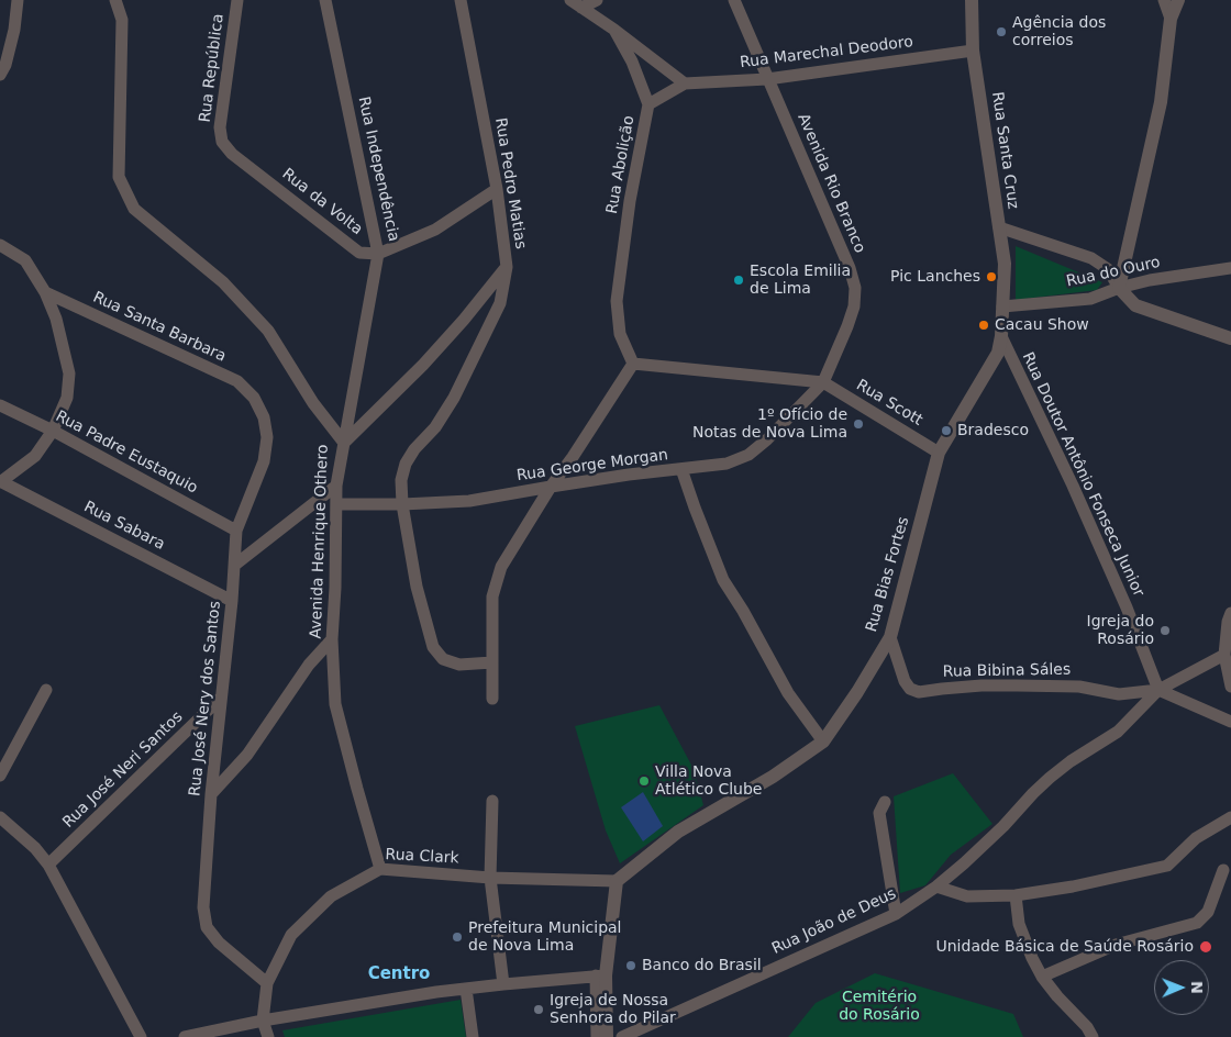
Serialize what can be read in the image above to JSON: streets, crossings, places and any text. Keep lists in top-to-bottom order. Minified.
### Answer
{"streets":{"street":["Rua Marechal Deodoro","Rua República","Rua Santa Cruz","Rua Abolição","Rua Independência","Rua Pedro Matias","Avenida Rio Branco","Rua da Volta","Rua do Ouro","Rua Santa Barbara","Rua Scott","Rua Padre Eustaquio","Rua George Morgan","Rua Doutor Antônio Fonseca Junior","Rua Sabara","Avenida Henrique Othero","Rua Bias Fortes","Rua Bibina Sáles","Rua José Nery dos Santos","Rua José Neri Santos","Rua Clark","Rua João de Deus"]},"crossings":[["Rua Marechal Deodoro","Rua Santa Cruz"],["Rua Marechal Deodoro","Rua Abolição"],["Rua Marechal Deodoro","Avenida Rio Branco"],["Rua República","Rua da Volta"],["Rua Santa Cruz","Rua do Ouro"],["Rua Santa Cruz","Rua Bias Fortes"],["Rua Independência","Rua Pedro Matias"],["Rua Independência","Rua da Volta"],["Rua Independência","Avenida Henrique Othero"],["Rua Pedro Matias","Avenida Henrique Othero"],["Avenida Rio Branco","Rua Scott"],["Avenida Rio Branco","Rua George Morgan"],["Rua do Ouro","Rua Bias Fortes"],["Rua Santa Barbara","Rua José Nery dos Santos"],["Rua Scott","Rua George Morgan"],["Rua Scott","Rua Bias Fortes"],["Rua Padre Eustaquio","Rua José Nery dos Santos"],["Rua George Morgan","Avenida Henrique Othero"],["Rua Doutor Antônio Fonseca Junior","Rua Bias Fortes"],["Rua Doutor Antônio Fonseca Junior","Rua Bibina Sáles"],["Rua Doutor Antônio Fonseca Junior","Rua João de Deus"],["Rua Sabara","Rua José Nery dos Santos"],["Avenida Henrique Othero","Rua Clark"],["Rua Bias Fortes","Rua Bibina Sáles"],["Rua Bias Fortes","Rua Clark"],["Rua Bibina Sáles","Rua João de Deus"],["Rua José Nery dos Santos","Rua José Neri Santos"],["Rua José Nery dos Santos","Rua Clark"]],"districts":["Centro"],"parks":["Cemitério do Rosário"],"places":["Agência dos correios","Pic Lanches","Escola Emilia de Lima","Cacau Show","1º Ofício de Notas de Nova Lima","Bradesco","Igreja do Rosário","Villa Nova Atlético Clube","Prefeitura Municipal de Nova Lima","Unidade Básica de Saúde Rosário","Banco do Brasil","Igreja de Nossa Senhora do Pilar"],"north":"right"}
